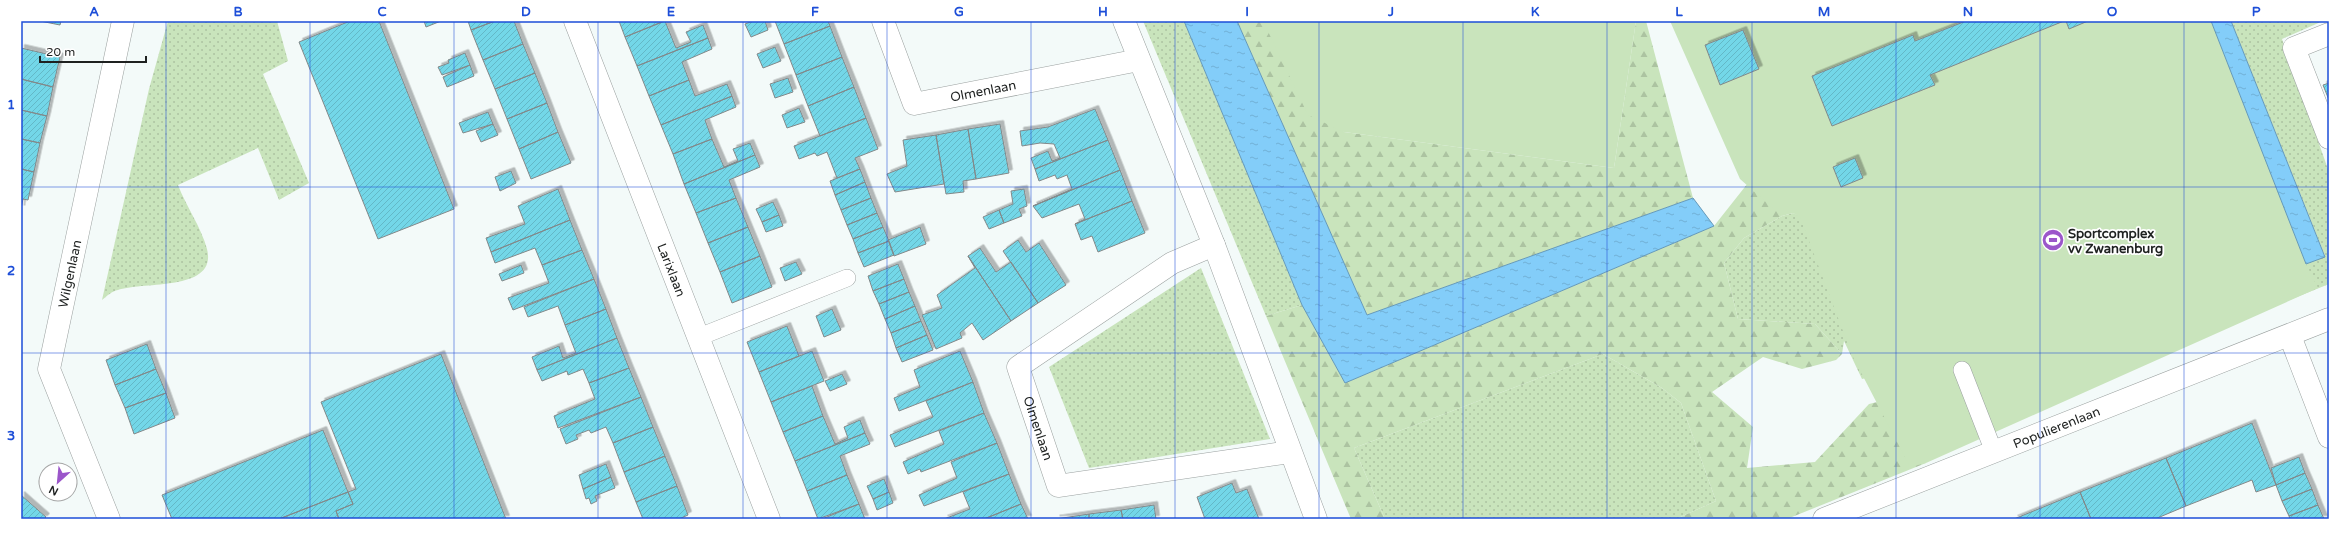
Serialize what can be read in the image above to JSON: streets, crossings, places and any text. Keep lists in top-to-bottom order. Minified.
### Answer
{"streets":{"street":["Olmenlaan","Larixlaan","Wilgenlaan","Populierenlaan"]},"places":{"sports":["Sportcomplex vv Zwanenburg"]},"scale_bar":"20 m","north":"bottom left","grid":{"columns":["A","B","C","D","E","F","G","H","I","J","K","L","M","N","O","P"],"rows":["1","2","3"]}}
